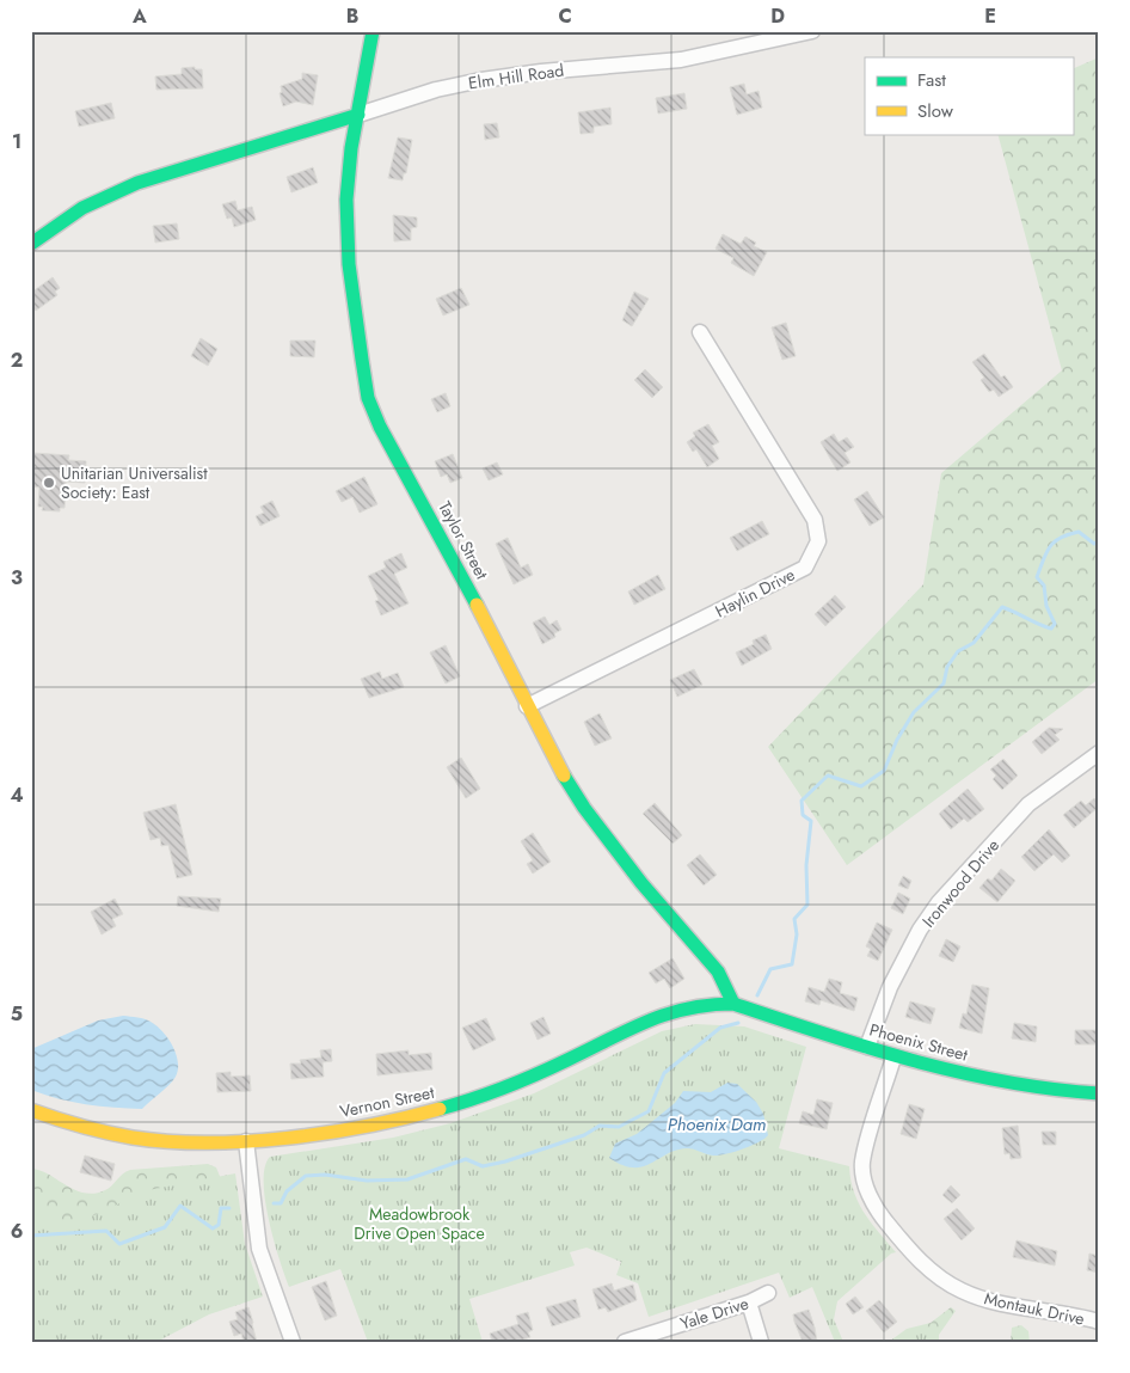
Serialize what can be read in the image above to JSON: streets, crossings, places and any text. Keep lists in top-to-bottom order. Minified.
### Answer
{"streets":{"street":["Elm Hill Road","Taylor Street","Haylin Drive","Ironwood Drive","Phoenix Street","Vernon Street","Montauk Drive","Yale Drive"]},"crossings":[["Elm Hill Road","Taylor Street"],["Taylor Street","Haylin Drive"],["Taylor Street","Phoenix Street"],["Taylor Street","Vernon Street"],["Ironwood Drive","Phoenix Street"],["Phoenix Street","Vernon Street"],["Phoenix Street","Montauk Drive"]],"water":["Phoenix Dam"],"parks":["Meadowbrook Drive Open Space"],"places":["Unitarian Universalist Society: East"],"legend":["Fast","Slow"],"grid":{"columns":["A","B","C","D","E"],"rows":["1","2","3","4","5","6"]}}
